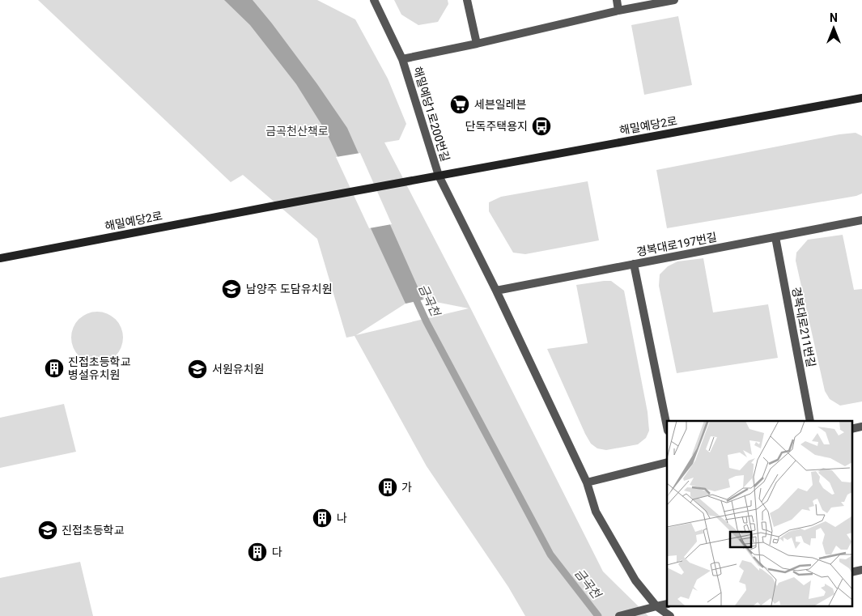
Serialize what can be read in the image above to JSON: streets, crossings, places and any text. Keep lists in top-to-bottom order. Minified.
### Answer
{"streets":{"street":["해밀예당1로200번길","해밀예당2로","경복대로197번길","경복대로211번길"]},"crossings":[["해밀예당1로200번길","해밀예당2로"],["경복대로197번길","경복대로211번길"]],"water":["금곡천"],"parks":["금곡천산책로"],"places":{"supermarket":["세븐일레븐"],"bus stop":["단독주택용지"],"school or university":["남양주 도담유치원","서원유치원","진접초등학교"],"building":["진접초등학교 병설유치원","가","나","다"]},"north":"top"}
